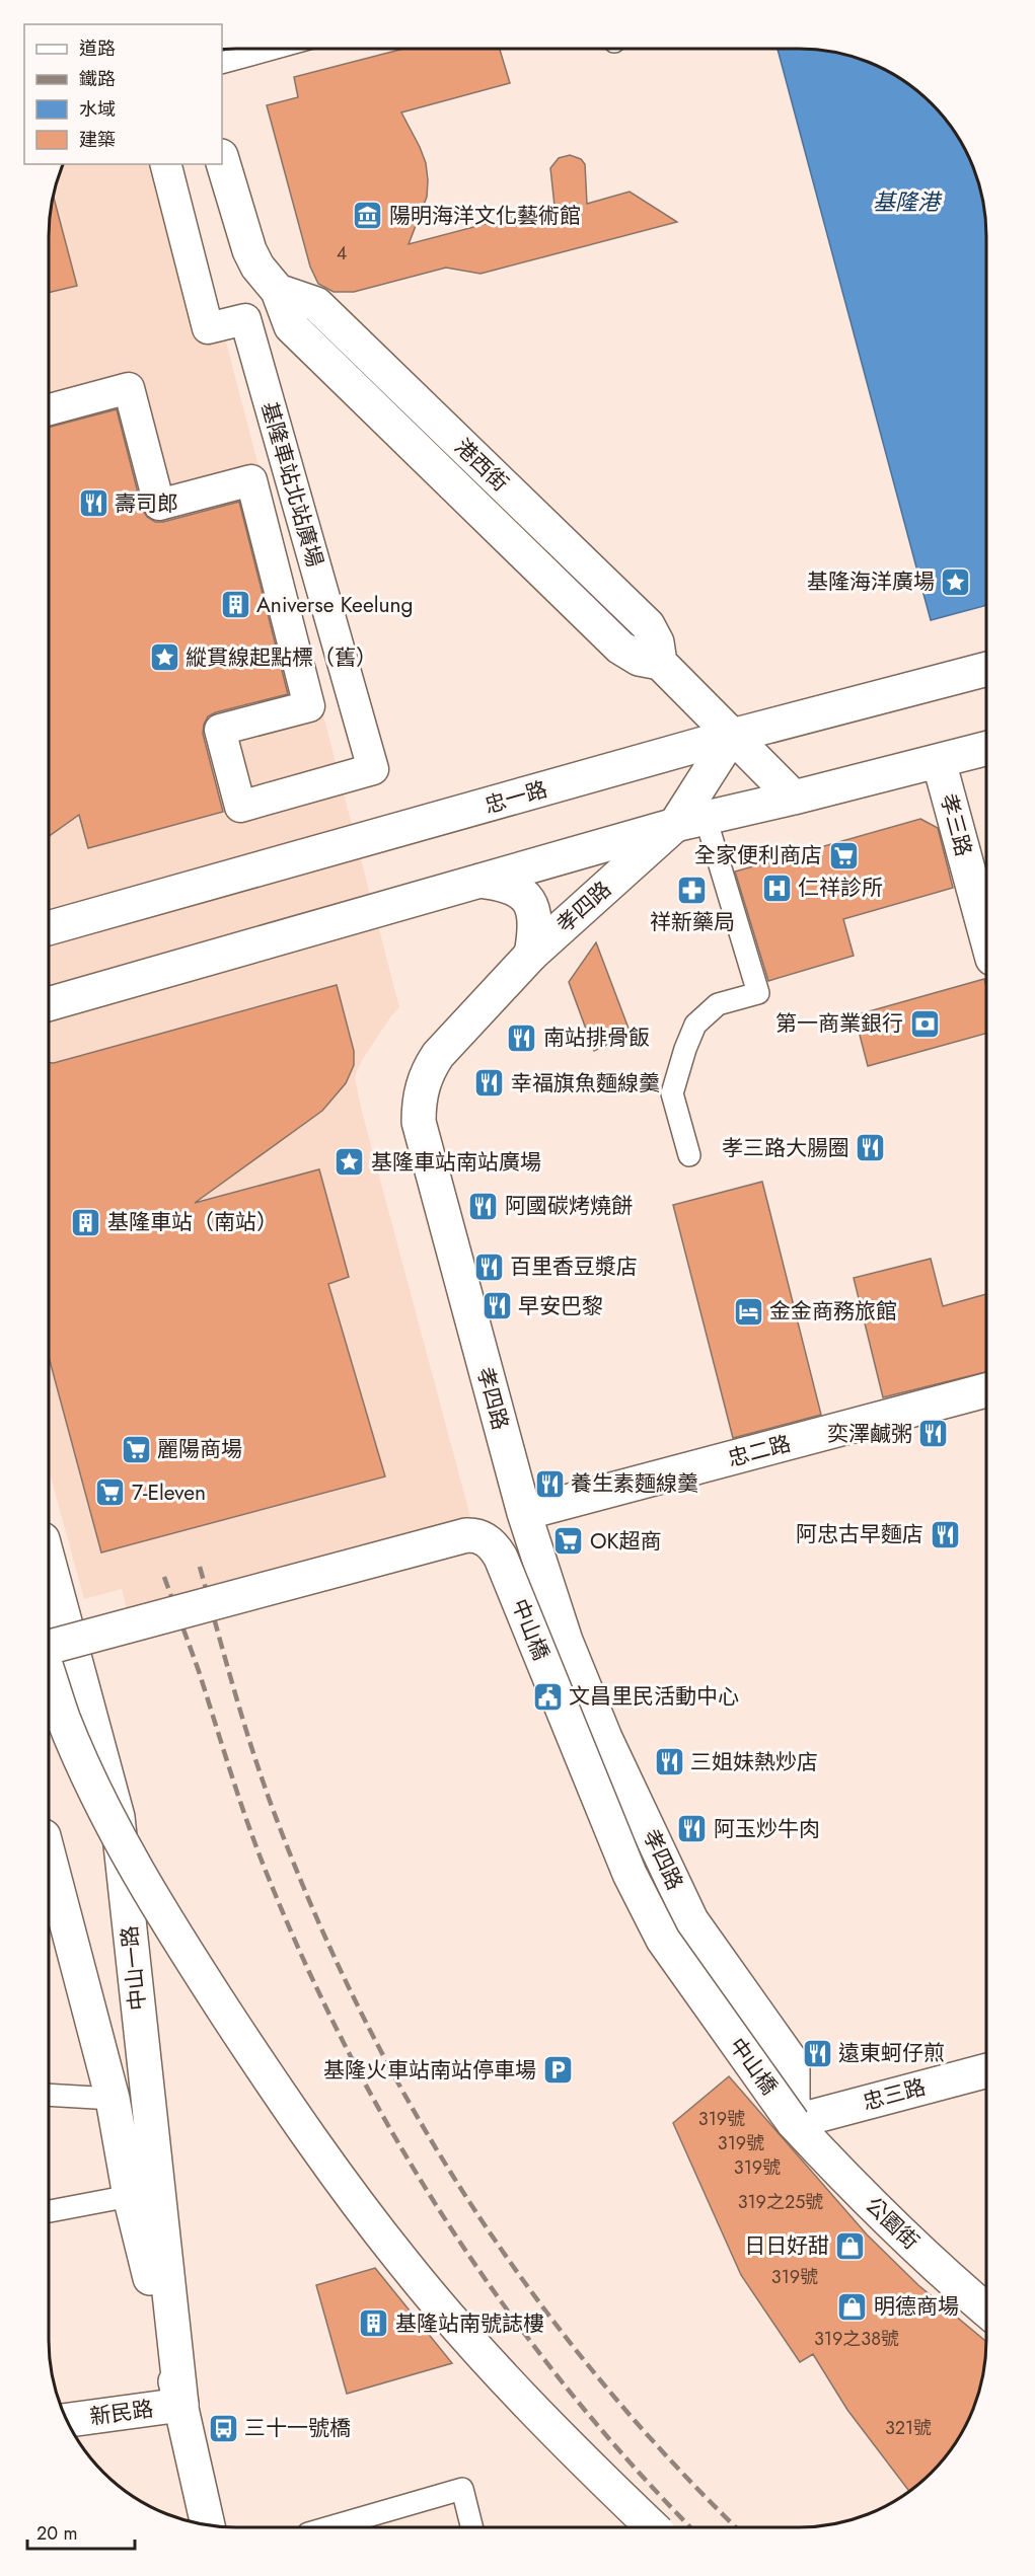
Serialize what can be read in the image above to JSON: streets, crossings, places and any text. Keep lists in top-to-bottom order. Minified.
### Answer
{"streets":{"main road":["港西街","忠一路","孝三路","孝四路","忠二路","中山橋","中山一路","忠三路","公園街","新民路"],"street":["基隆車站北站廣場"]},"crossings":[["港西街","忠一路"],["港西街","孝四路"],["忠一路","孝四路"],["孝四路","忠二路"],["孝四路","中山橋"],["孝四路","忠三路"],["孝四路","公園街"],["中山橋","忠三路"],["中山橋","公園街"],["中山一路","新民路"],["忠三路","公園街"]],"water":["基隆港"],"places":{"museum":["陽明海洋文化藝術館"],"restaurant":["壽司郎","南站排骨飯","幸福旗魚麵線羹","孝三路大腸圈","阿國碳烤燒餅","百里香豆漿店","早安巴黎","奕澤鹹粥","養生素麵線羹","阿忠古早麵店","三姐妹熱炒店","阿玉炒牛肉","遠東蚵仔煎"],"place":["基隆海洋廣場","縱貫線起點標（舊）","基隆車站南站廣場"],"building":["Aniverse Keelung","基隆車站（南站）","基隆站南號誌樓"],"supermarket":["全家便利商店","麗陽商場","7-Eleven","OK超商"],"hospital":["仁祥診所"],"pharmacy":["祥新藥局"],"bank":["第一商業銀行"],"hotel":["金金商務旅館"],"public building":["文昌里民活動中心"],"parking":["基隆火車站南站停車場"],"shop":["日日好甜","明德商場"],"bus stop":["三十一號橋"]},"house_numbers":["4","319號","319號","319號","319之25號","319號","319之38號","321號"],"legend":["道路","鐵路","水域","建築"],"scale_bar":"20 m"}
